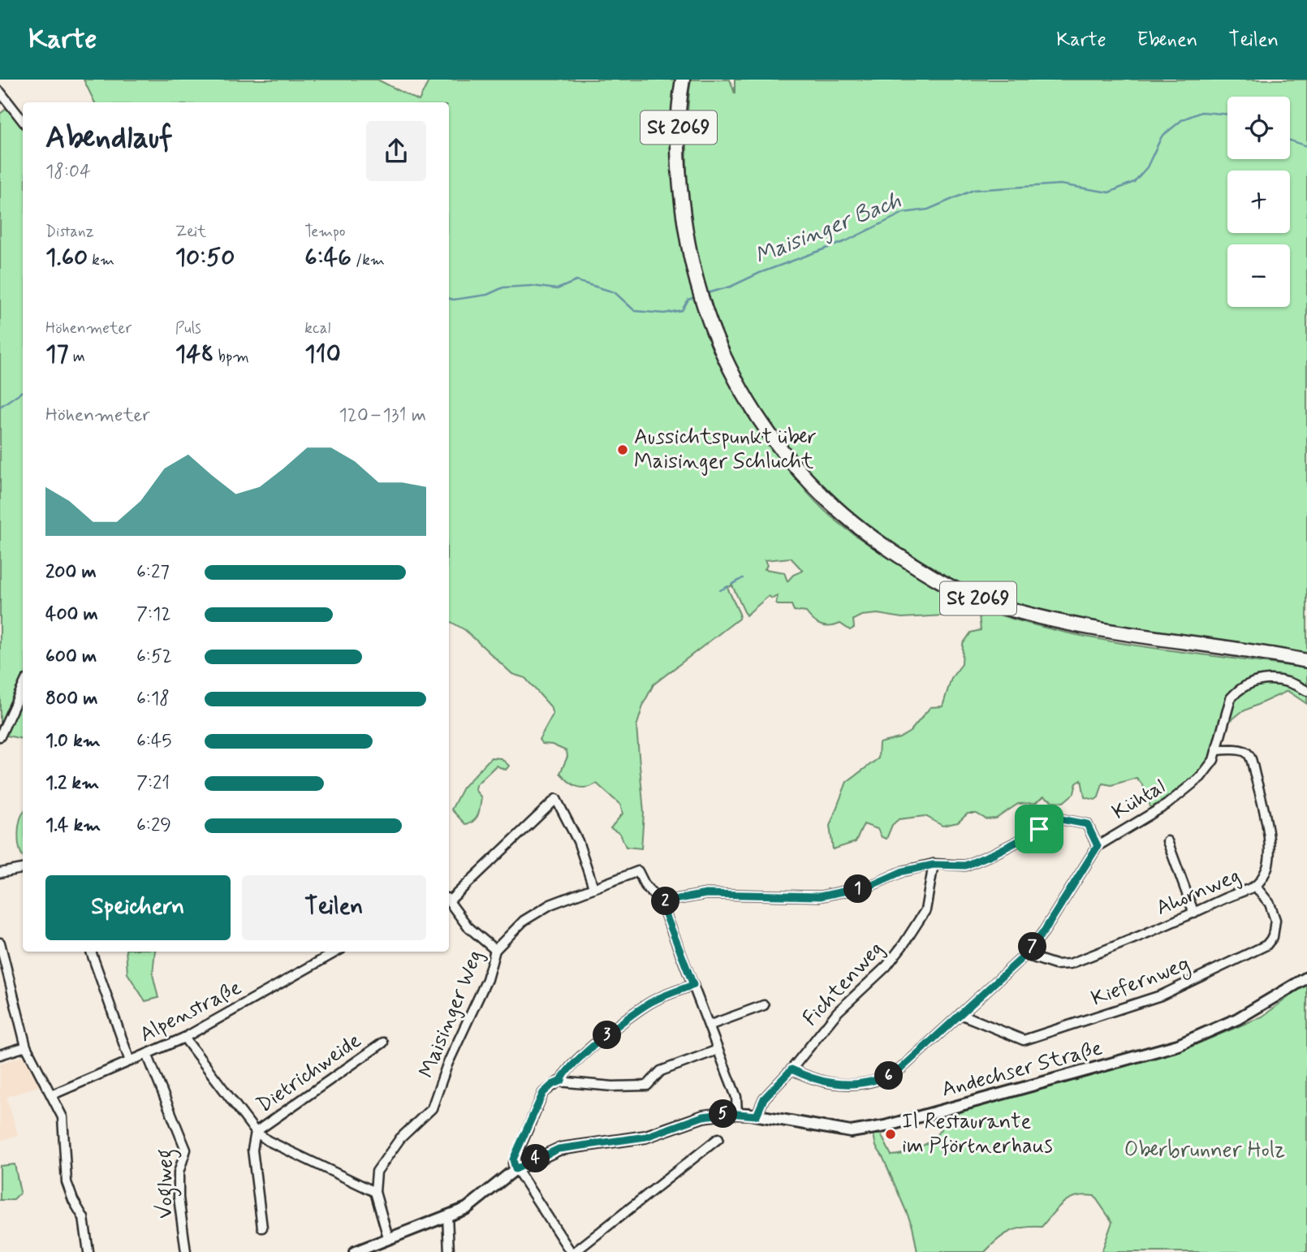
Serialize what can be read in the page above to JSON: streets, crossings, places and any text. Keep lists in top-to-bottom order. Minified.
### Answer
{"streets":{"main road":["St 2069"],"street":["Kühtal","Ahornweg","Kiefernweg","Fichtenweg","Alpenstraße","Maisinger Weg","Andechser Straße","Dietrichweide","Voglweg"]},"crossings":[["Kühtal","Ahornweg"],["Kühtal","Kiefernweg"],["Kühtal","Fichtenweg"],["Ahornweg","Kiefernweg"],["Fichtenweg","Andechser Straße"],["Alpenstraße","Voglweg"],["Maisinger Weg","Andechser Straße"]],"water":["Maisinger Bach"],"parks":["Oberbrunner Holz"],"places":["Aussichtspunkt über Maisinger Schlucht","Il Restaurante im Pförtnerhaus"],"page":{"header":"Karte","nav":["Karte","Ebenen","Teilen"],"map_buttons":["+","−"],"heading":["Abendlauf","18:04"],"stats":[["Distanz","1.60 km"],["Zeit","10:50"],["Tempo","6:46 /km"],["Höhenmeter","17 m"],["Puls","148 bpm"],["kcal","110"]],"chart":["Höhenmeter","120–131 m"],"list":[{"name":"200 m","note":"6:27"},{"name":"400 m","note":"7:12"},{"name":"600 m","note":"6:52"},{"name":"800 m","note":"6:18"},{"name":"1.0 km","note":"6:45"},{"name":"1.2 km","note":"7:21"},{"name":"1.4 km","note":"6:29"}],"buttons":["Speichern","Teilen"],"pins":["1","2","7","3","6","5","4"]}}
